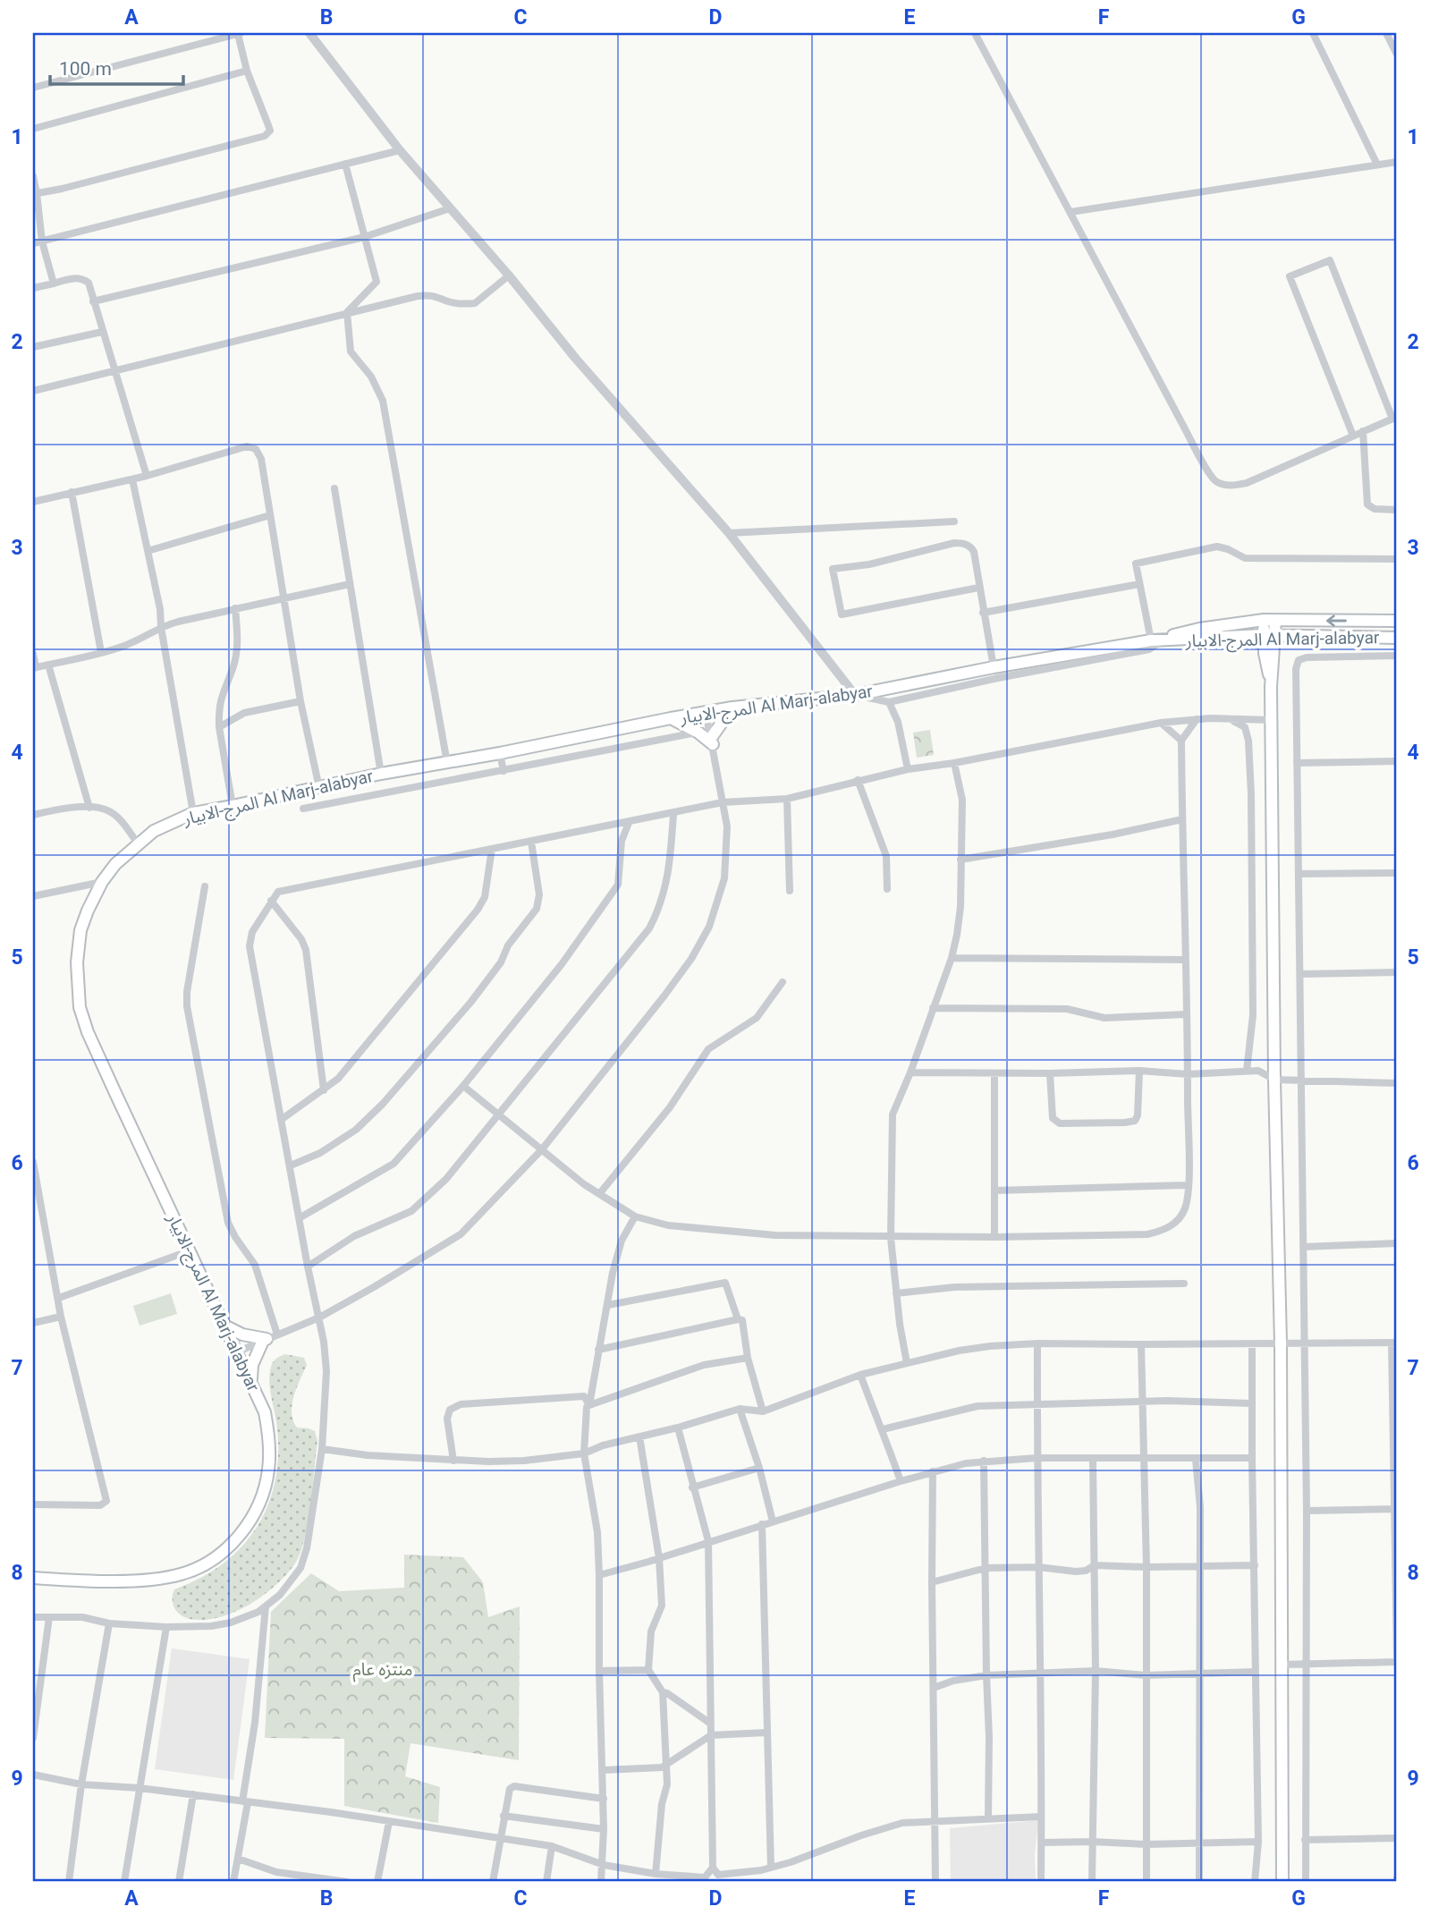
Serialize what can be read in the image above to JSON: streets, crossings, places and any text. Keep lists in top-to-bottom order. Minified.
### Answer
{"streets":{"main road":["المرج-الابيار Al Marj-alabyar"]},"parks":["منتزه عام"],"scale_bar":"100 m","grid":{"columns":["A","B","C","D","E","F","G"],"rows":["1","2","3","4","5","6","7","8","9"]}}
